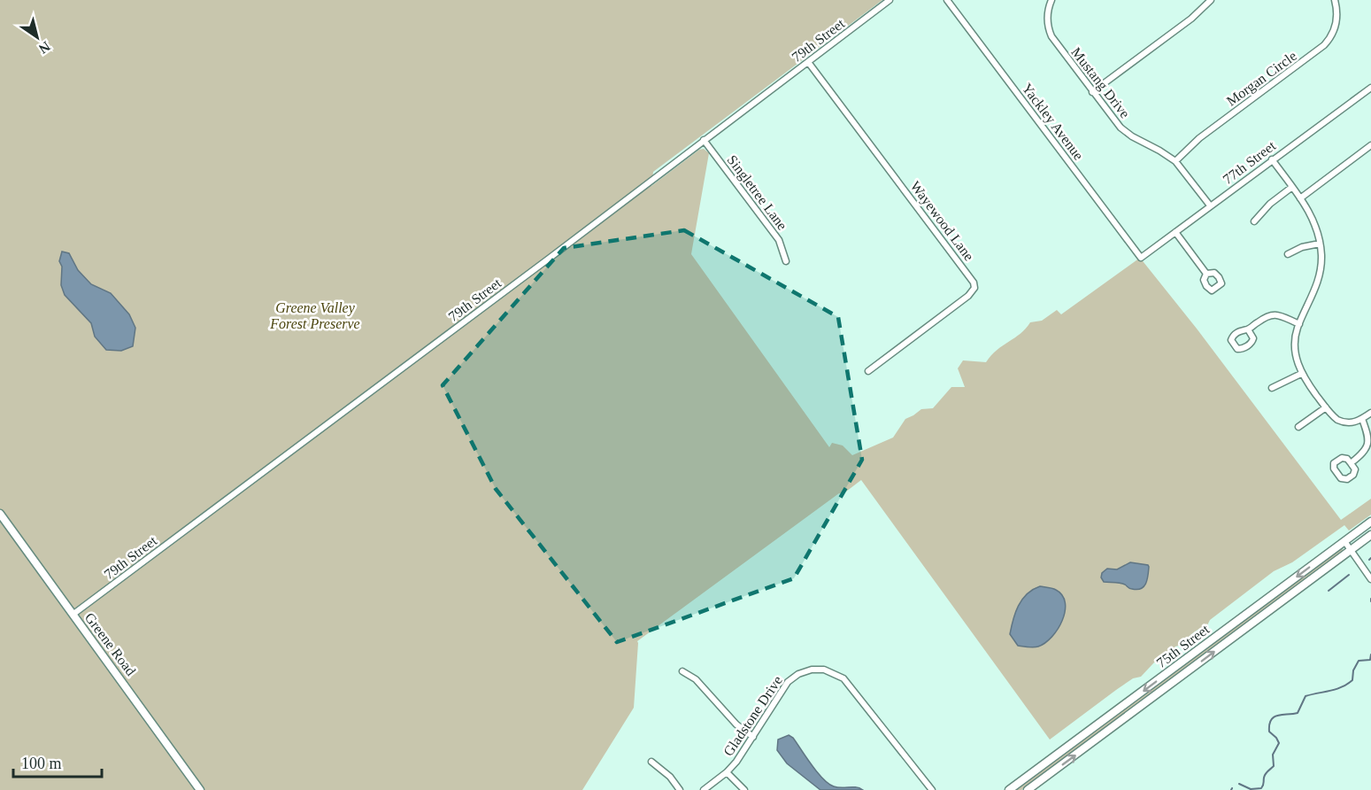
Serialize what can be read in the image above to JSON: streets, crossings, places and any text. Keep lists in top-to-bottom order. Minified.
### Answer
{"streets":{"main road":["Greene Road","75th Street"],"street":["79th Street","Morgan Circle","Mustang Drive","Yackley Avenue","77th Street","Singletree Lane","Wayewood Lane","Gladstone Drive"]},"crossings":[["79th Street","Singletree Lane"],["79th Street","Wayewood Lane"],["79th Street","Greene Road"],["Morgan Circle","Mustang Drive"],["Mustang Drive","77th Street"],["Yackley Avenue","77th Street"]],"parks":["Greene Valley Forest Preserve"],"scale_bar":"100 m","north":"bottom right"}
